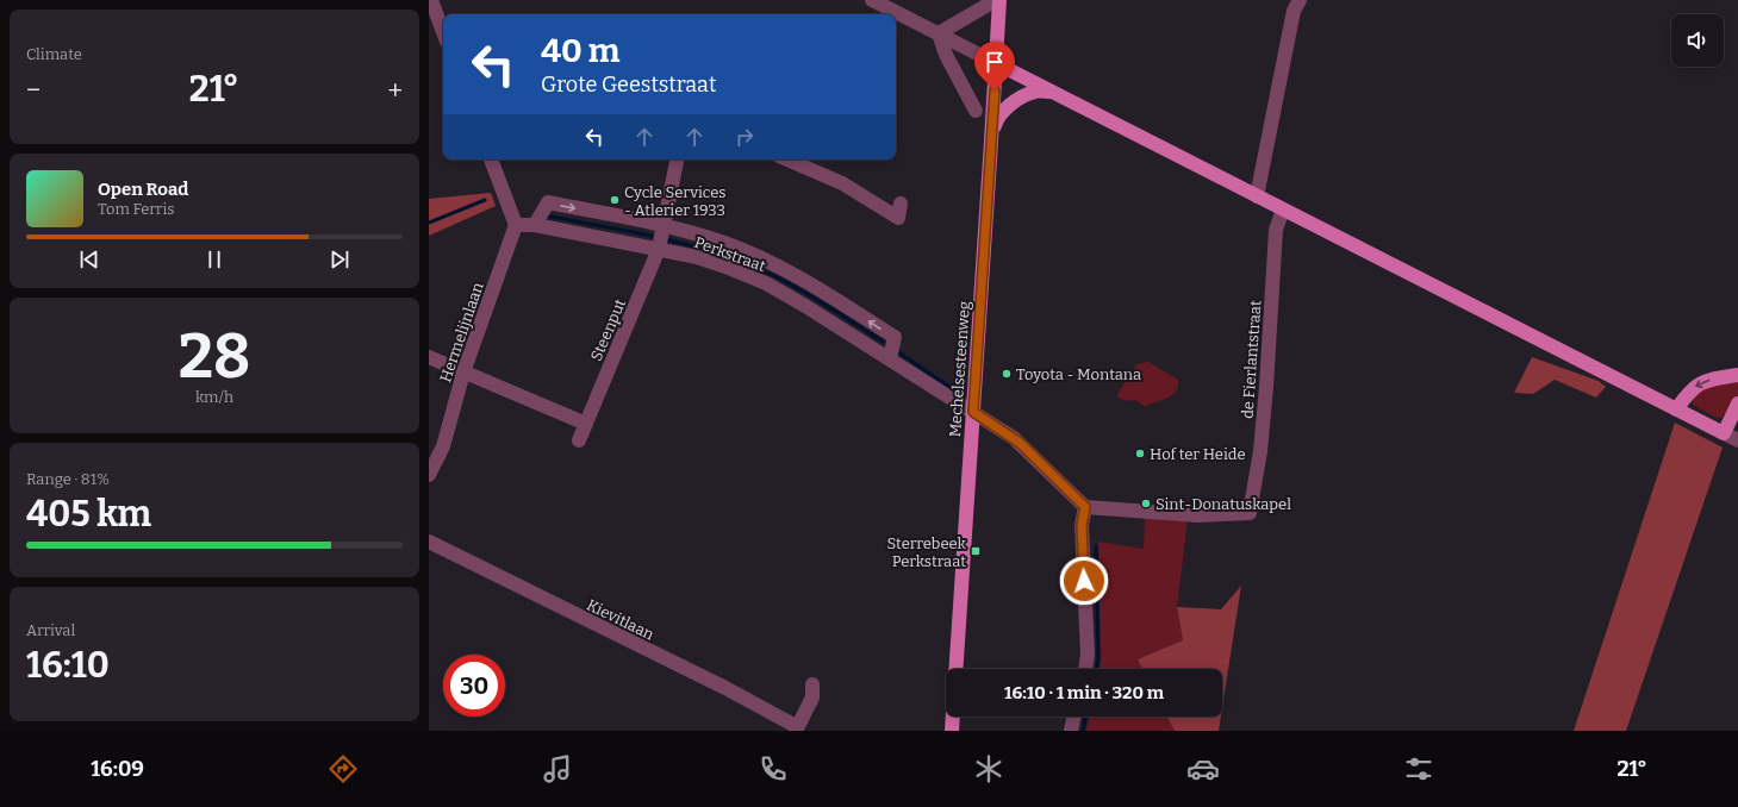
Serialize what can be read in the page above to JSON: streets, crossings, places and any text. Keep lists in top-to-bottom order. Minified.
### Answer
{"streets":{"main road":["Mechelsesteenweg"],"street":["Perkstraat","Steenput","Hermelijnlaan","de Fierlantstraat","Kievitlaan"]},"crossings":[["Perkstraat","Steenput"],["Perkstraat","Hermelijnlaan"],["Perkstraat","de Fierlantstraat"],["Perkstraat","Mechelsesteenweg"]],"places":{"other":["Cycle Services - Atlerier 1933","Toyota - Montana","Hof ter Heide","Sint-Donatuskapel"],"transit":["Sterrebeek Perkstraat"]},"page":{"tile":["Climate",["28","km/h"],["Range · 81%","405 km"],["Arrival","16:10"]],"turn":["40 m","Grote Geeststraat"],"heat":["−","21°","+"],"song":["Open Road","Tom Ferris"],"limit":"30","trip":"16:10 · 1 min · 320 m","tabs":["16:09","21°"]}}
